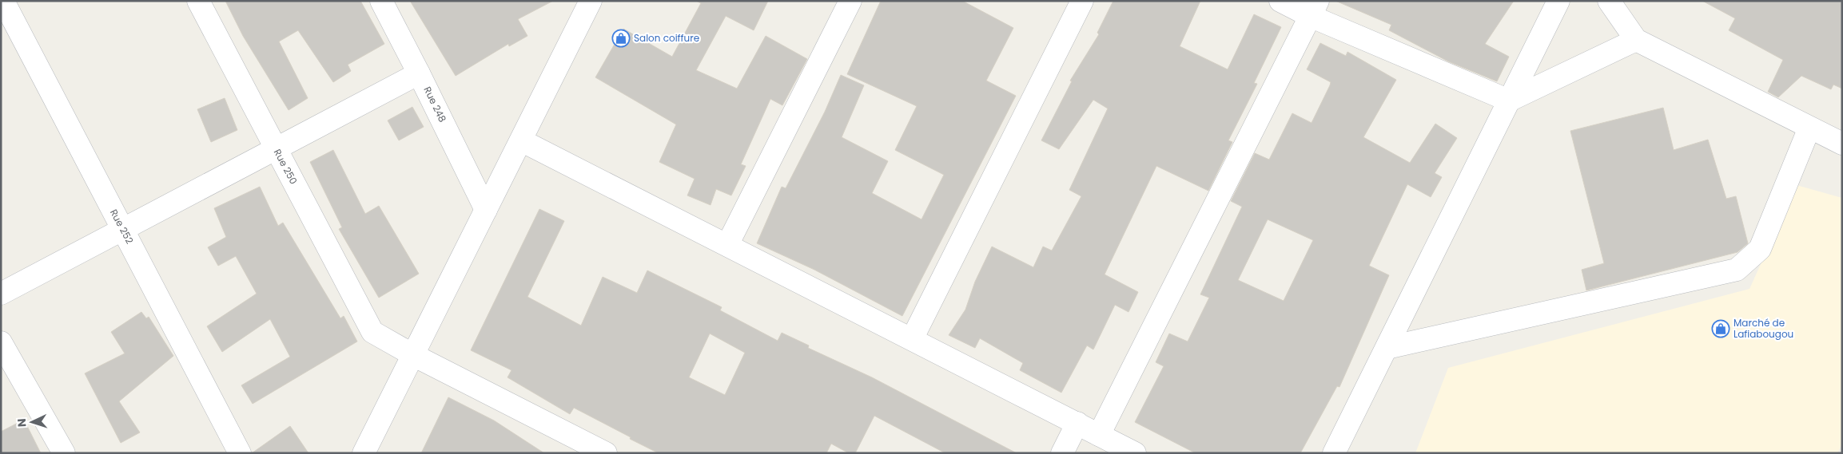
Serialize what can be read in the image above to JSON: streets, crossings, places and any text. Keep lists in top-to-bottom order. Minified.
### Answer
{"streets":{"street":["Rue 248","Rue 250","Rue 252"]},"places":{"shop":["Salon coiffure","Marché de Lafiabougou"]},"north":"left"}
